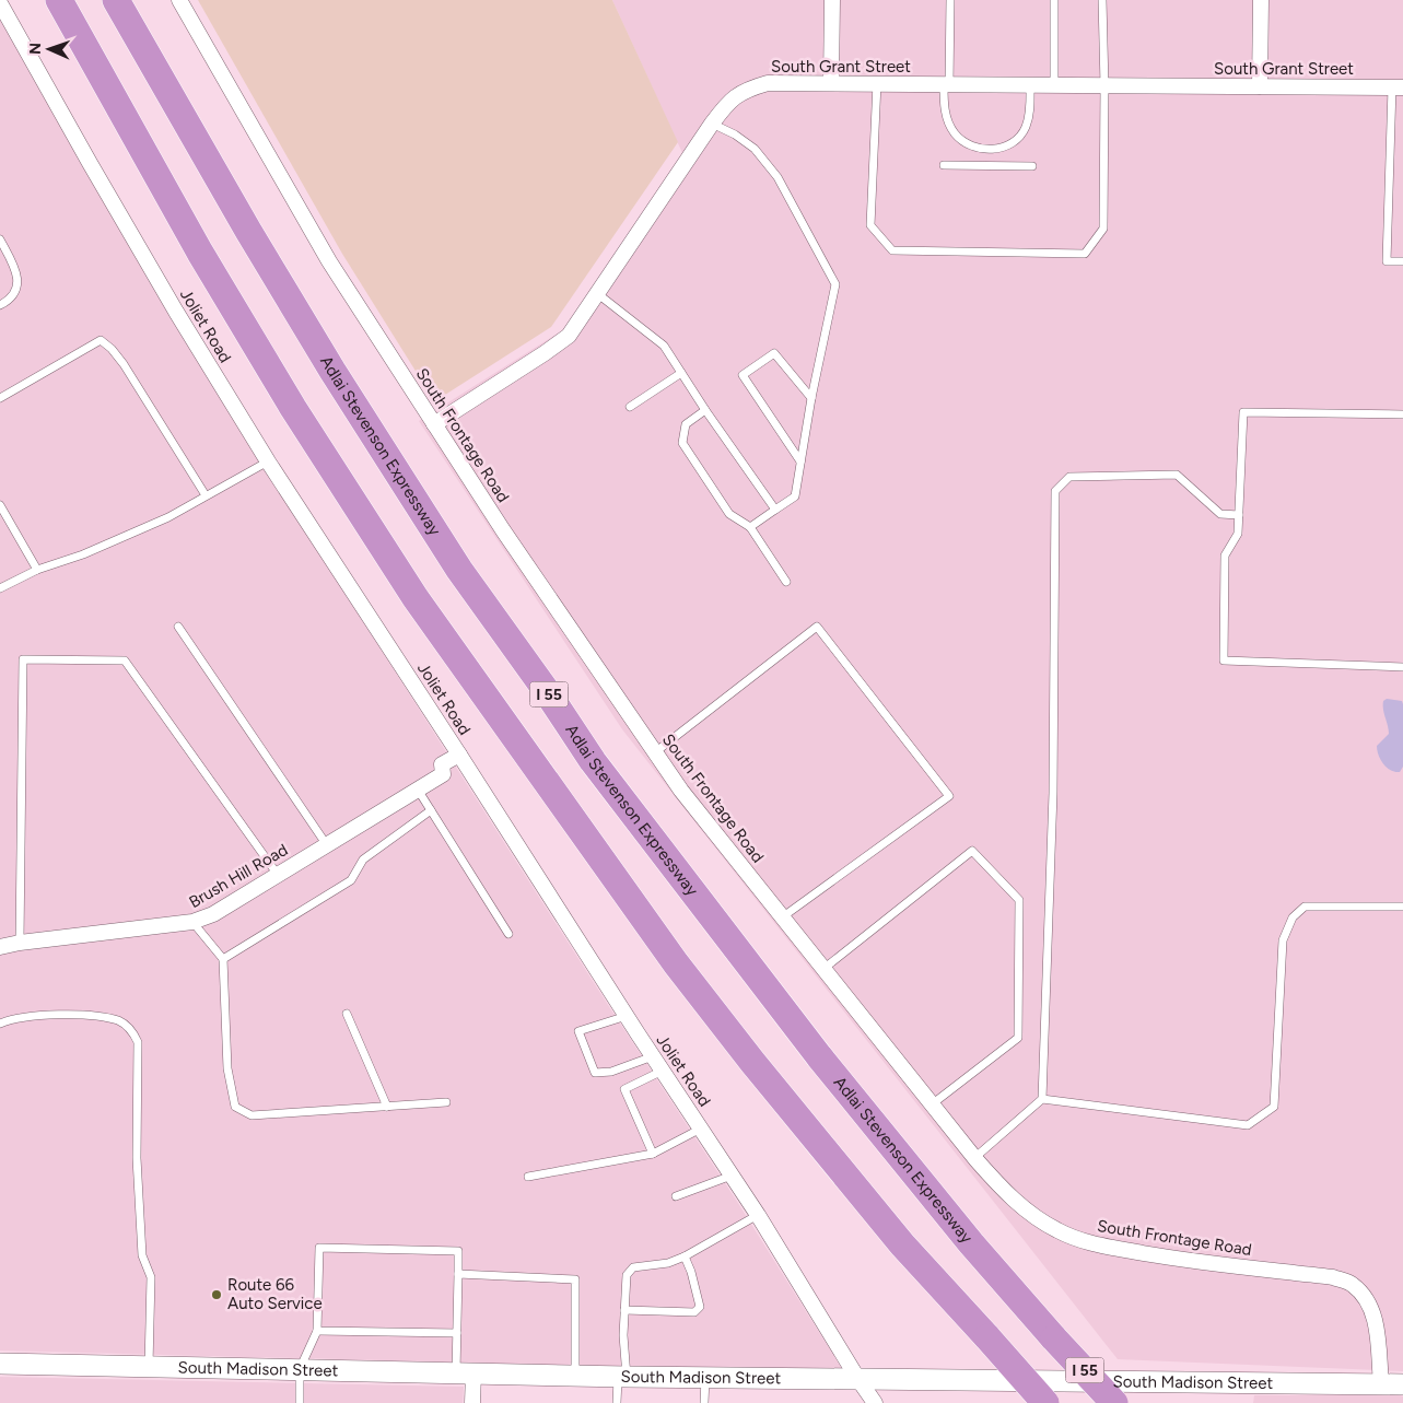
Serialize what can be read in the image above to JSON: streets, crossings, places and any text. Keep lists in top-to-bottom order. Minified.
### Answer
{"streets":{"highway":["Adlai Stevenson Expressway","I 55"],"street":["South Grant Street","Joliet Road","South Frontage Road","Brush Hill Road","South Madison Street"]},"crossings":[["South Grant Street","South Frontage Road"],["Joliet Road","Brush Hill Road"],["Joliet Road","South Madison Street"],["South Frontage Road","South Madison Street"]],"places":["Route 66 Auto Service"],"north":"left"}
